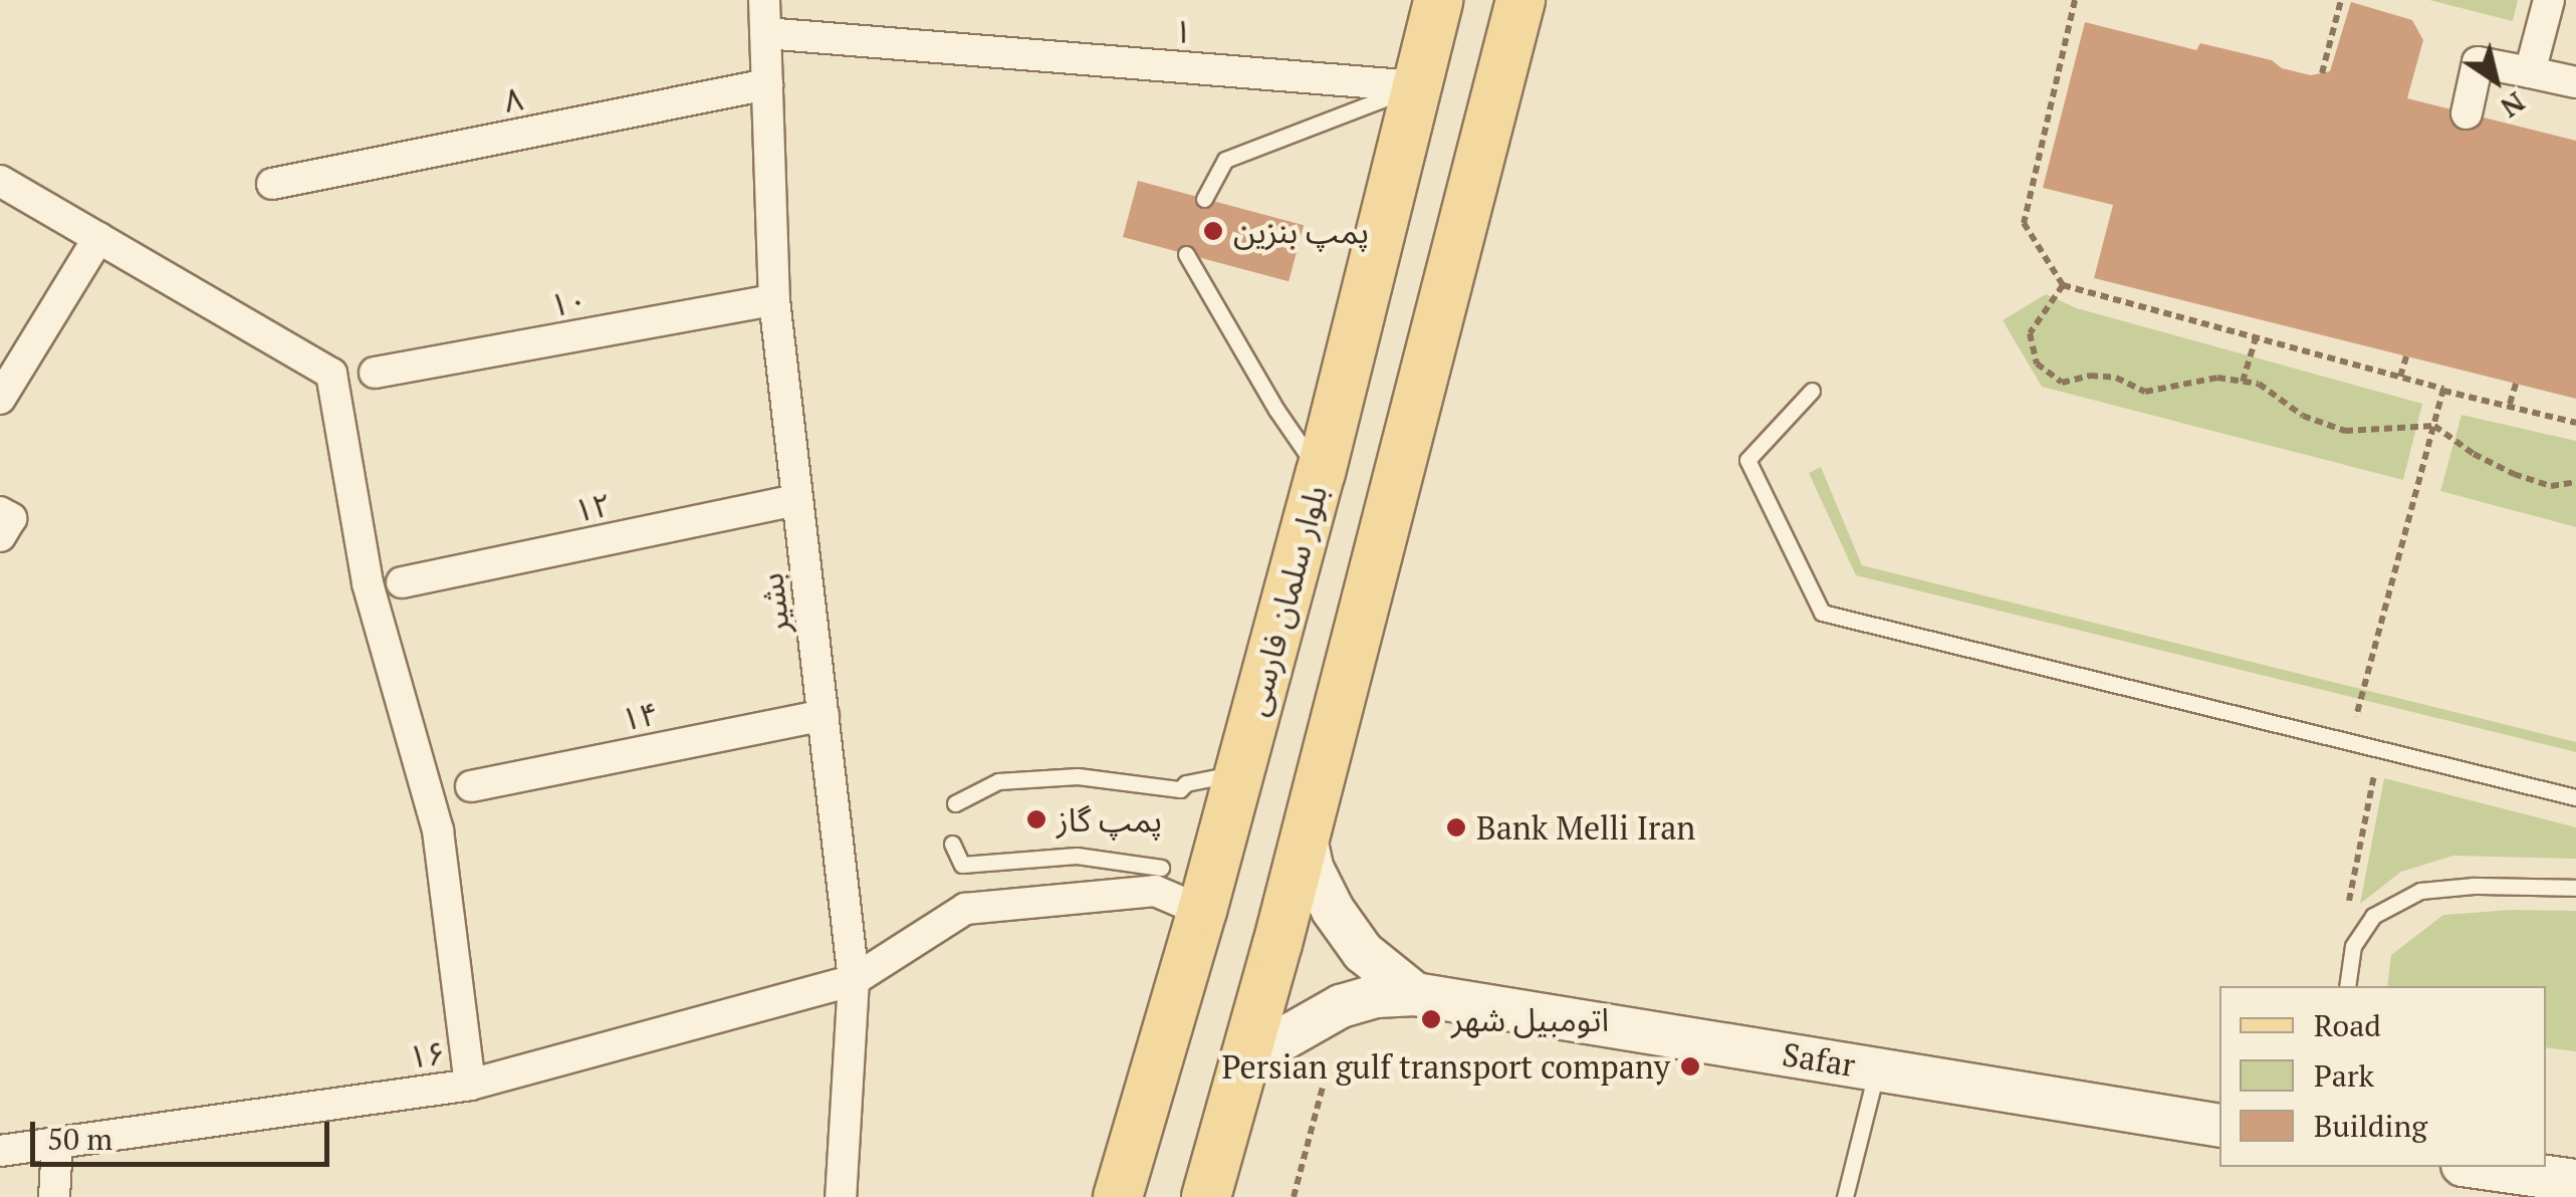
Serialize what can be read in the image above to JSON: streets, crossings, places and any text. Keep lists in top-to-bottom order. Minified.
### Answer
{"streets":{"main road":["بلوار سلمان فارسی","Safar"],"street":["۱","۸","۱۰","۱۲","بشیر","۱۴","۱۶"]},"crossings":[["۱","بلوار سلمان فارسی"],["۱","بشیر"],["۸","بشیر"],["۱۰","بشیر"],["۱۲","بشیر"],["بلوار سلمان فارسی","۱۶"],["بشیر","۱۴"],["بشیر","۱۶"]],"places":["پمپ بنزین","پمپ گاز","Bank Melli Iran","اتومبیل شهر","Persian gulf transport company"],"legend":["Road","Park","Building"],"scale_bar":"50 m","north":"bottom right"}
